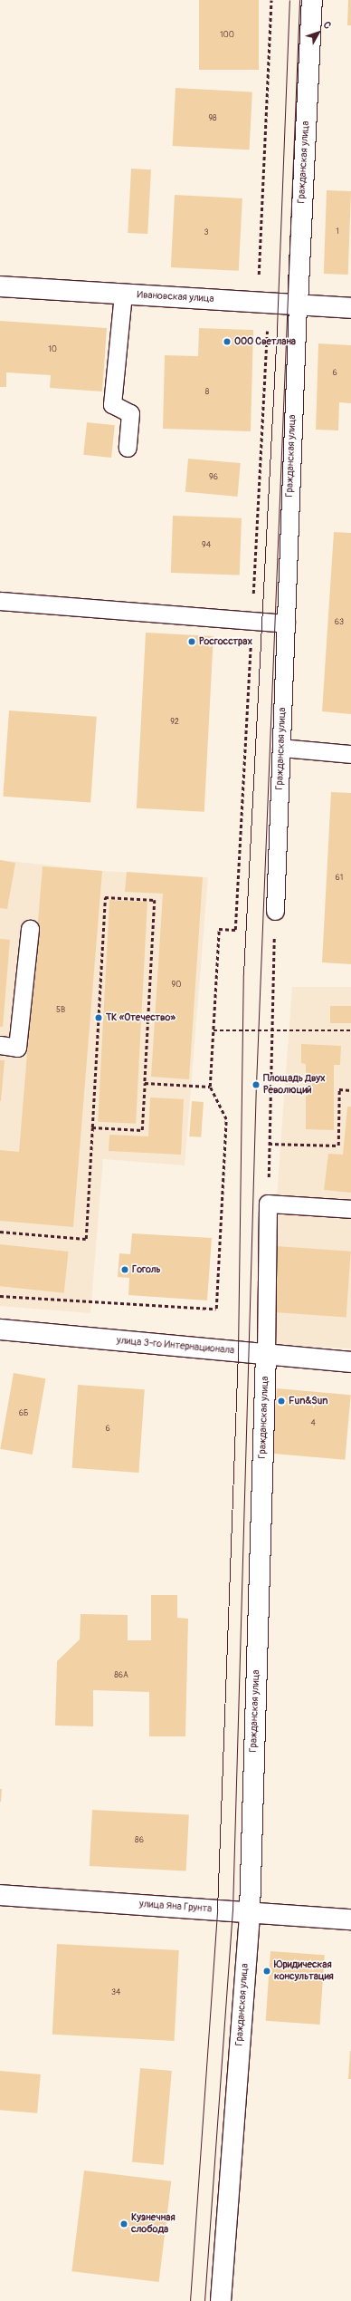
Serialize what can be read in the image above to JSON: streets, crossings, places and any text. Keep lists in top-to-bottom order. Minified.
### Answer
{"streets":{"street":["Гражданская улица","Ивановская улица","улица 3-го Интернационала","улица Яна Грунта"]},"crossings":[["Гражданская улица","Ивановская улица"],["Гражданская улица","улица 3-го Интернационала"],["Гражданская улица","улица Яна Грунта"]],"places":["ООО Светлана","Росгосстрах","ТК «Отечество»","Площадь Двух Революций","Гоголь","Fun&Sun","Юридическая консультация","Кузнечная слобода"],"house_numbers":["100","98","1","3","10","6","8","96","94","63","92","61","90","5В","6Б","4","6","86А","86","34"],"north":"top right"}
